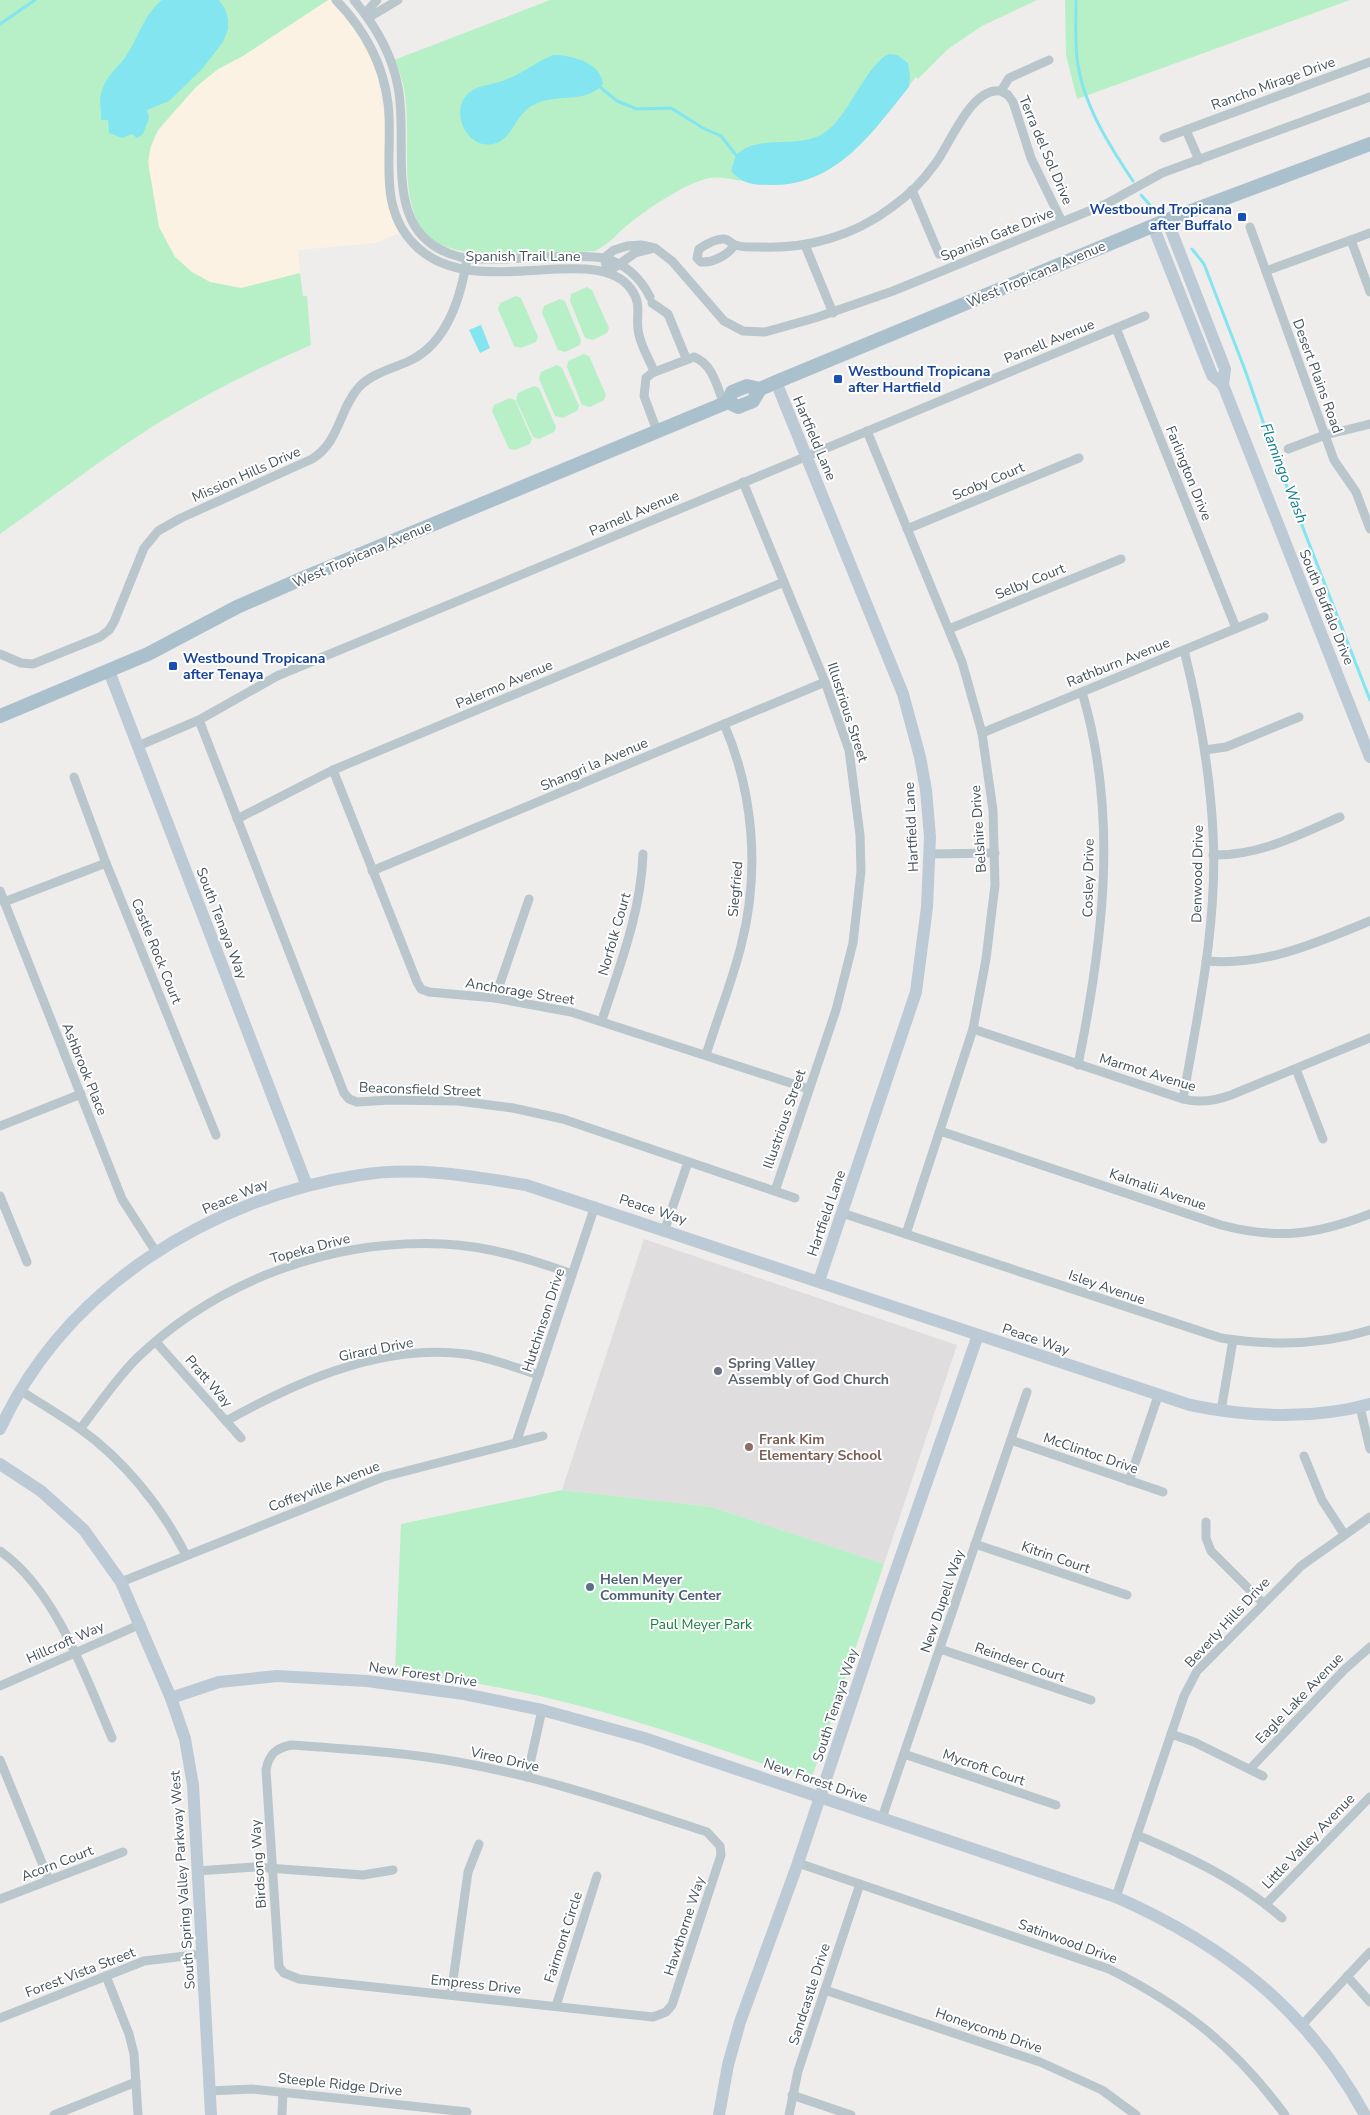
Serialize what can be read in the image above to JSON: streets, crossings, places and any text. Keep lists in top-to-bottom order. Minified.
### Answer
{"streets":{"main road":["West Tropicana Avenue"],"street":["Rancho Mirage Drive","Terra del Sol Drive","Spanish Gate Drive","Spanish Trail Lane","Parnell Avenue","Desert Plains Road","Hartfield Lane","Farlington Drive","Mission Hills Drive","Scoby Court","Selby Court","South Buffalo Drive","Rathburn Avenue","Palermo Avenue","Illustrious Street","Shangri la Avenue","Belshire Drive","Denwood Drive","Cosley Drive","Siegfried","South Tenaya Way","Norfolk Court","Castle Rock Court","Anchorage Street","Ashbrook Place","Marmot Avenue","Beaconsfield Street","Kalmalii Avenue","Peace Way","Topeka Drive","Isley Avenue","Hutchinson Drive","Girard Drive","Pratt Way","McClintoc Drive","Coffeyville Avenue","Kitrin Court","New Dupell Way","Beverly Hills Drive","Hillcroft Way","Reindeer Court","New Forest Drive","Eagle Lake Avenue","Vireo Drive","Mycroft Court","Little Valley Avenue","Acorn Court","Birdsong Way","South Spring Valley Parkway West","Hawthorne Way","Fairmont Circle","Satinwood Drive","Forest Vista Street","Empress Drive","Sandcastle Drive","Honeycomb Drive","Steeple Ridge Drive"]},"crossings":[["Terra del Sol Drive","Spanish Gate Drive"],["Spanish Trail Lane","Mission Hills Drive"],["West Tropicana Avenue","Hartfield Lane"],["West Tropicana Avenue","South Buffalo Drive"],["West Tropicana Avenue","South Tenaya Way"],["Parnell Avenue","Hartfield Lane"],["Parnell Avenue","Farlington Drive"],["Parnell Avenue","Illustrious Street"],["Parnell Avenue","Belshire Drive"],["Parnell Avenue","South Tenaya Way"],["Parnell Avenue","Beaconsfield Street"],["Hartfield Lane","Peace Way"],["Hartfield Lane","Isley Avenue"],["Farlington Drive","Rathburn Avenue"],["Scoby Court","Belshire Drive"],["Selby Court","Belshire Drive"],["Rathburn Avenue","Belshire Drive"],["Rathburn Avenue","Denwood Drive"],["Rathburn Avenue","Cosley Drive"],["Palermo Avenue","Illustrious Street"],["Palermo Avenue","Anchorage Street"],["Palermo Avenue","Beaconsfield Street"],["Illustrious Street","Shangri la Avenue"],["Illustrious Street","Anchorage Street"],["Illustrious Street","Beaconsfield Street"],["Shangri la Avenue","Siegfried"],["Shangri la Avenue","Anchorage Street"],["Belshire Drive","Marmot Avenue"],["Belshire Drive","Kalmalii Avenue"],["Belshire Drive","Isley Avenue"],["Denwood Drive","Marmot Avenue"],["Cosley Drive","Marmot Avenue"],["Siegfried","Anchorage Street"],["South Tenaya Way","Peace Way"],["South Tenaya Way","New Forest Drive"],["South Tenaya Way","Satinwood Drive"],["Norfolk Court","Anchorage Street"],["Ashbrook Place","Peace Way"],["Peace Way","Hutchinson Drive"],["Topeka Drive","Hutchinson Drive"],["Topeka Drive","Pratt Way"],["Hutchinson Drive","Girard Drive"],["Hutchinson Drive","Coffeyville Avenue"],["Girard Drive","Pratt Way"],["McClintoc Drive","New Dupell Way"],["Coffeyville Avenue","South Spring Valley Parkway West"],["Kitrin Court","New Dupell Way"],["New Dupell Way","Reindeer Court"],["New Dupell Way","New Forest Drive"],["New Dupell Way","Mycroft Court"],["Beverly Hills Drive","New Forest Drive"],["Hillcroft Way","South Spring Valley Parkway West"],["New Forest Drive","South Spring Valley Parkway West"],["Vireo Drive","Birdsong Way"],["Vireo Drive","Hawthorne Way"],["Birdsong Way","Empress Drive"],["South Spring Valley Parkway West","Forest Vista Street"],["South Spring Valley Parkway West","Steeple Ridge Drive"],["Hawthorne Way","Empress Drive"],["Fairmont Circle","Empress Drive"],["Satinwood Drive","Sandcastle Drive"],["Sandcastle Drive","Honeycomb Drive"]],"water":["Flamingo Wash"],"parks":["Paul Meyer Park"],"places":{"transit":["Westbound Tropicana after Buffalo","Westbound Tropicana after Hartfield","Westbound Tropicana after Tenaya"],"other":["Spring Valley Assembly of God Church","Frank Kim Elementary School","Helen Meyer Community Center"]}}
